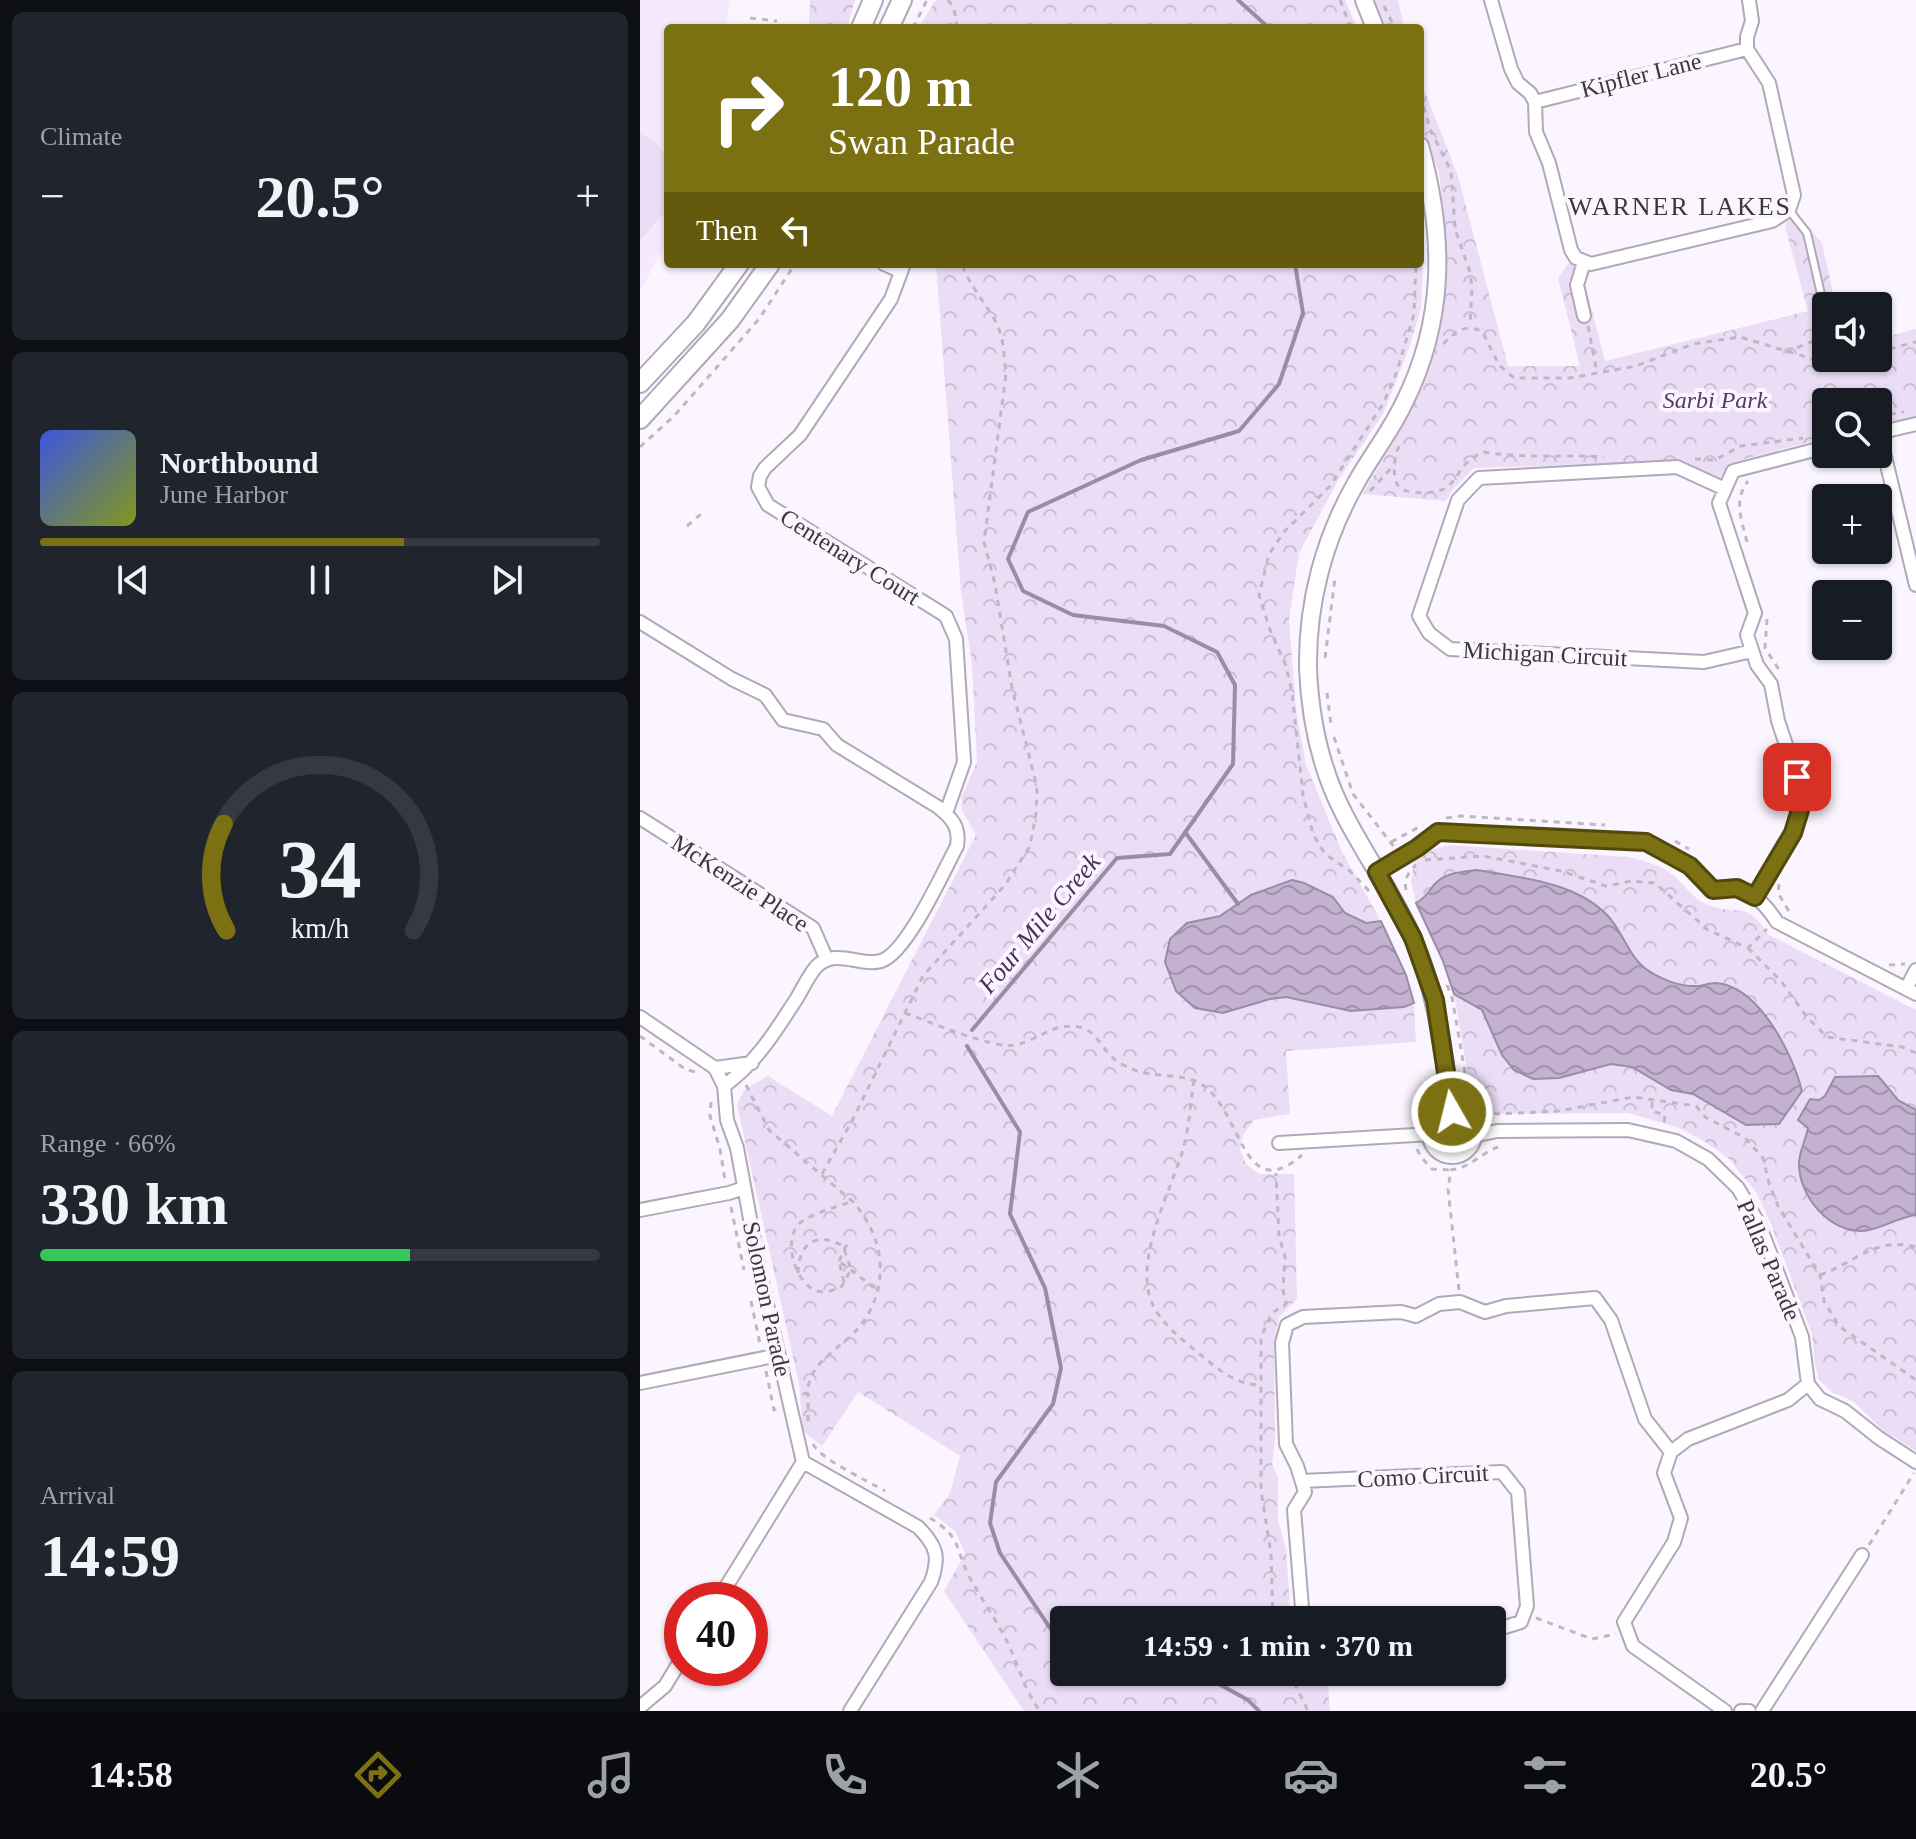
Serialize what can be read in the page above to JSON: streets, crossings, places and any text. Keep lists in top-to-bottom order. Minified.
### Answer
{"streets":{"street":["Kipfler Lane","Centenary Court","Michigan Circuit","McKenzie Place","Pallas Parade","Solomon Parade","Como Circuit"]},"districts":["WARNER LAKES"],"water":["Four Mile Creek"],"parks":["Sarbi Park"],"page":{"tile":["Climate",["Range · 66%","330 km"],["Arrival","14:59"]],"turn":["120 m","Swan Parade"],"heat":["−","20.5°","+"],"then":"Then","map_buttons":["+","−"],"song":["Northbound","June Harbor"],"limit":"40","trip":"14:59 · 1 min · 370 m","tabs":["14:58","20.5°"],"gauge":["34","km/h"]}}
